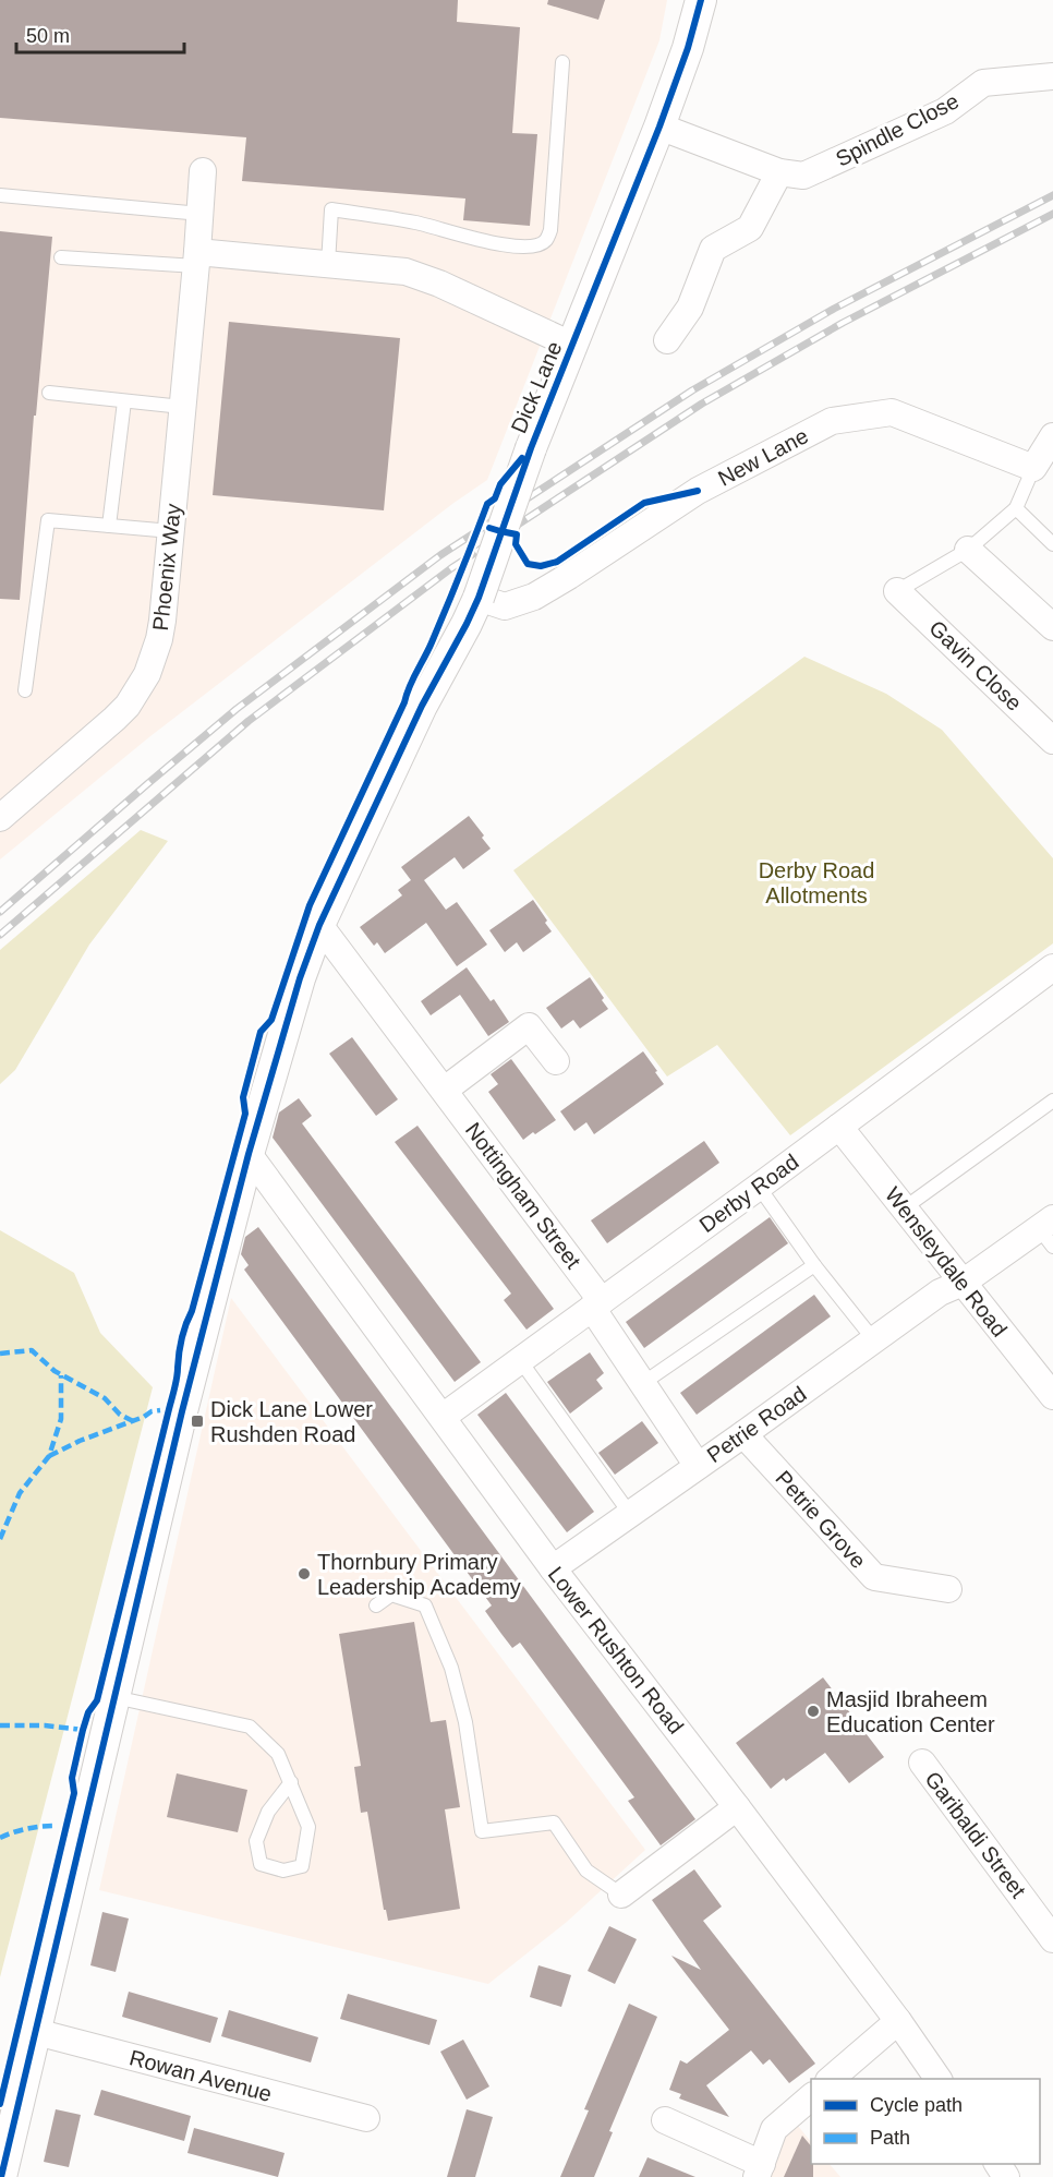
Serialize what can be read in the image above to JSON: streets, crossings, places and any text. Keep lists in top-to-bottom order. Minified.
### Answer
{"streets":{"street":["Spindle Close","Dick Lane","New Lane","Phoenix Way","Gavin Close","Derby Road","Nottingham Street","Wensleydale Road","Petrie Road","Petrie Grove","Lower Rushton Road","Garibaldi Street","Rowan Avenue"]},"crossings":[["Spindle Close","Dick Lane"],["Dick Lane","New Lane"],["Dick Lane","Nottingham Street"],["Dick Lane","Lower Rushton Road"],["Dick Lane","Rowan Avenue"],["Derby Road","Nottingham Street"],["Derby Road","Wensleydale Road"],["Derby Road","Lower Rushton Road"],["Wensleydale Road","Petrie Road"],["Petrie Road","Petrie Grove"],["Petrie Road","Lower Rushton Road"]],"parks":["Derby Road Allotments"],"places":{"transit":["Dick Lane Lower Rushden Road"],"other":["Thornbury Primary Leadership Academy","Masjid Ibraheem Education Center"]},"legend":["Cycle path","Path"],"scale_bar":"50 m"}
